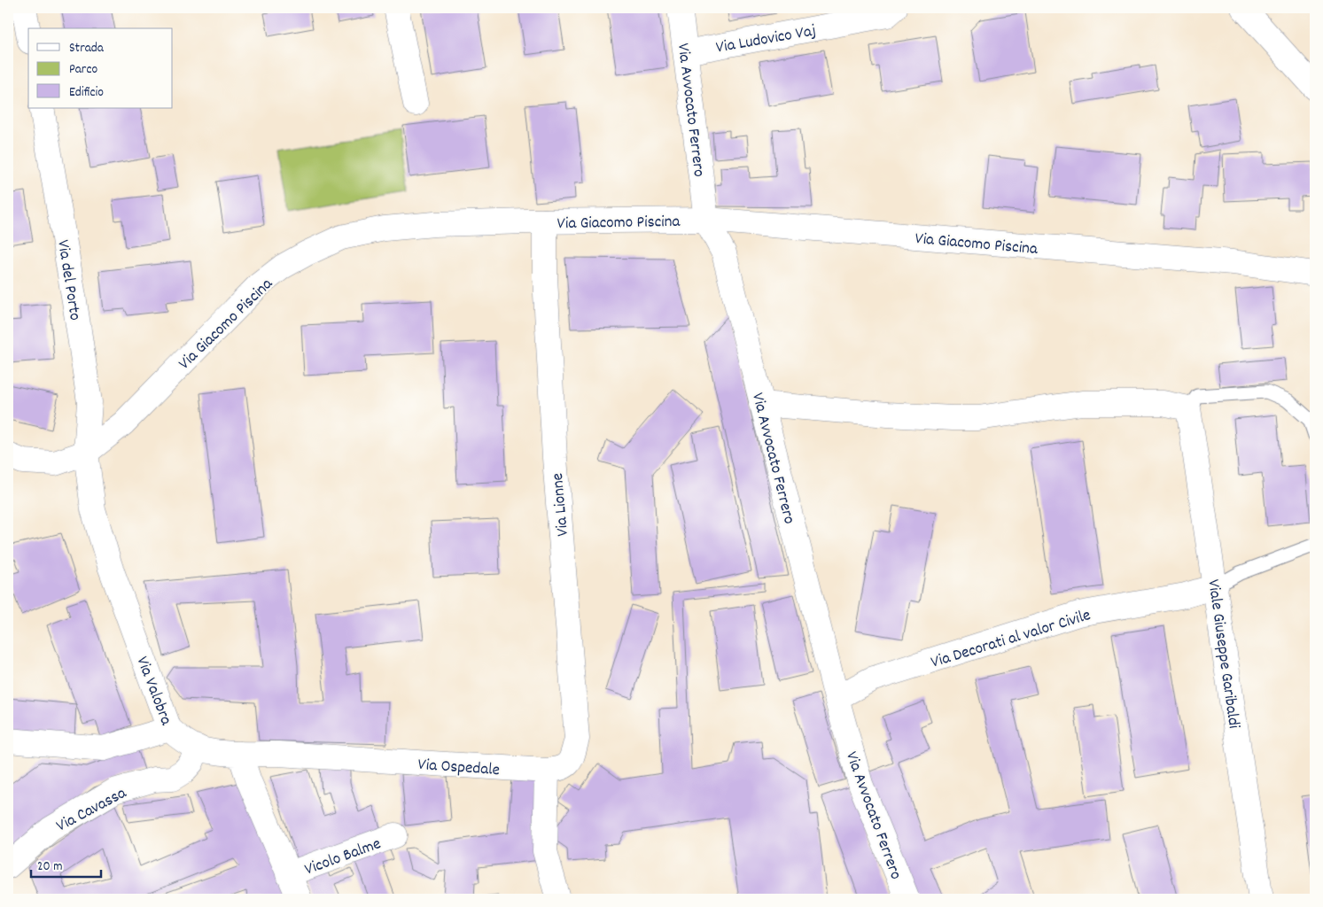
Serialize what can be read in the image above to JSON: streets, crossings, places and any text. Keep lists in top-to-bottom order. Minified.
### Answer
{"streets":{"street":["Via Ludovico Vaj","Via Avvocato Ferrero","Via Giacomo Piscina","Via del Porto","Via Lionne","Via Decorati al valor Civile","Viale Giuseppe Garibaldi","Via Valobra","Via Ospedale","Via Cavassa","Vicolo Balme"]},"crossings":[["Via Ludovico Vaj","Via Avvocato Ferrero"],["Via Avvocato Ferrero","Via Giacomo Piscina"],["Via Avvocato Ferrero","Via Decorati al valor Civile"],["Via Giacomo Piscina","Via del Porto"],["Via Giacomo Piscina","Via Lionne"],["Via Giacomo Piscina","Via Valobra"],["Via del Porto","Via Valobra"],["Via Lionne","Via Ospedale"],["Via Decorati al valor Civile","Viale Giuseppe Garibaldi"],["Via Valobra","Via Ospedale"],["Via Valobra","Via Cavassa"]],"legend":["Strada","Parco","Edificio"],"scale_bar":"20 m"}
